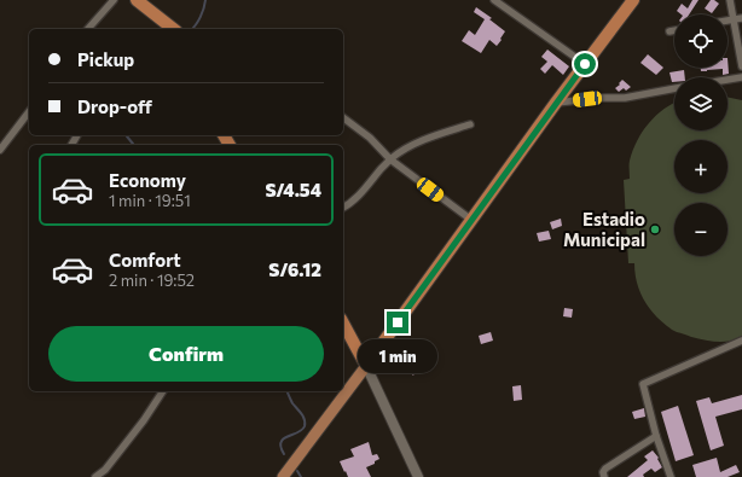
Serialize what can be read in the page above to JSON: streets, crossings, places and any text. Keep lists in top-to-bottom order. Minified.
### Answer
{"places":["Estadio Municipal"],"page":{"map_buttons":["+","−"],"banner":["Pickup","Drop-off"],"list":[{"name":"Economy","note":"1 min · 19:51","value":"S/4.54"},{"name":"Comfort","note":"2 min · 19:52","value":"S/6.12"}],"buttons":"Confirm","bubble":"1 min"}}
